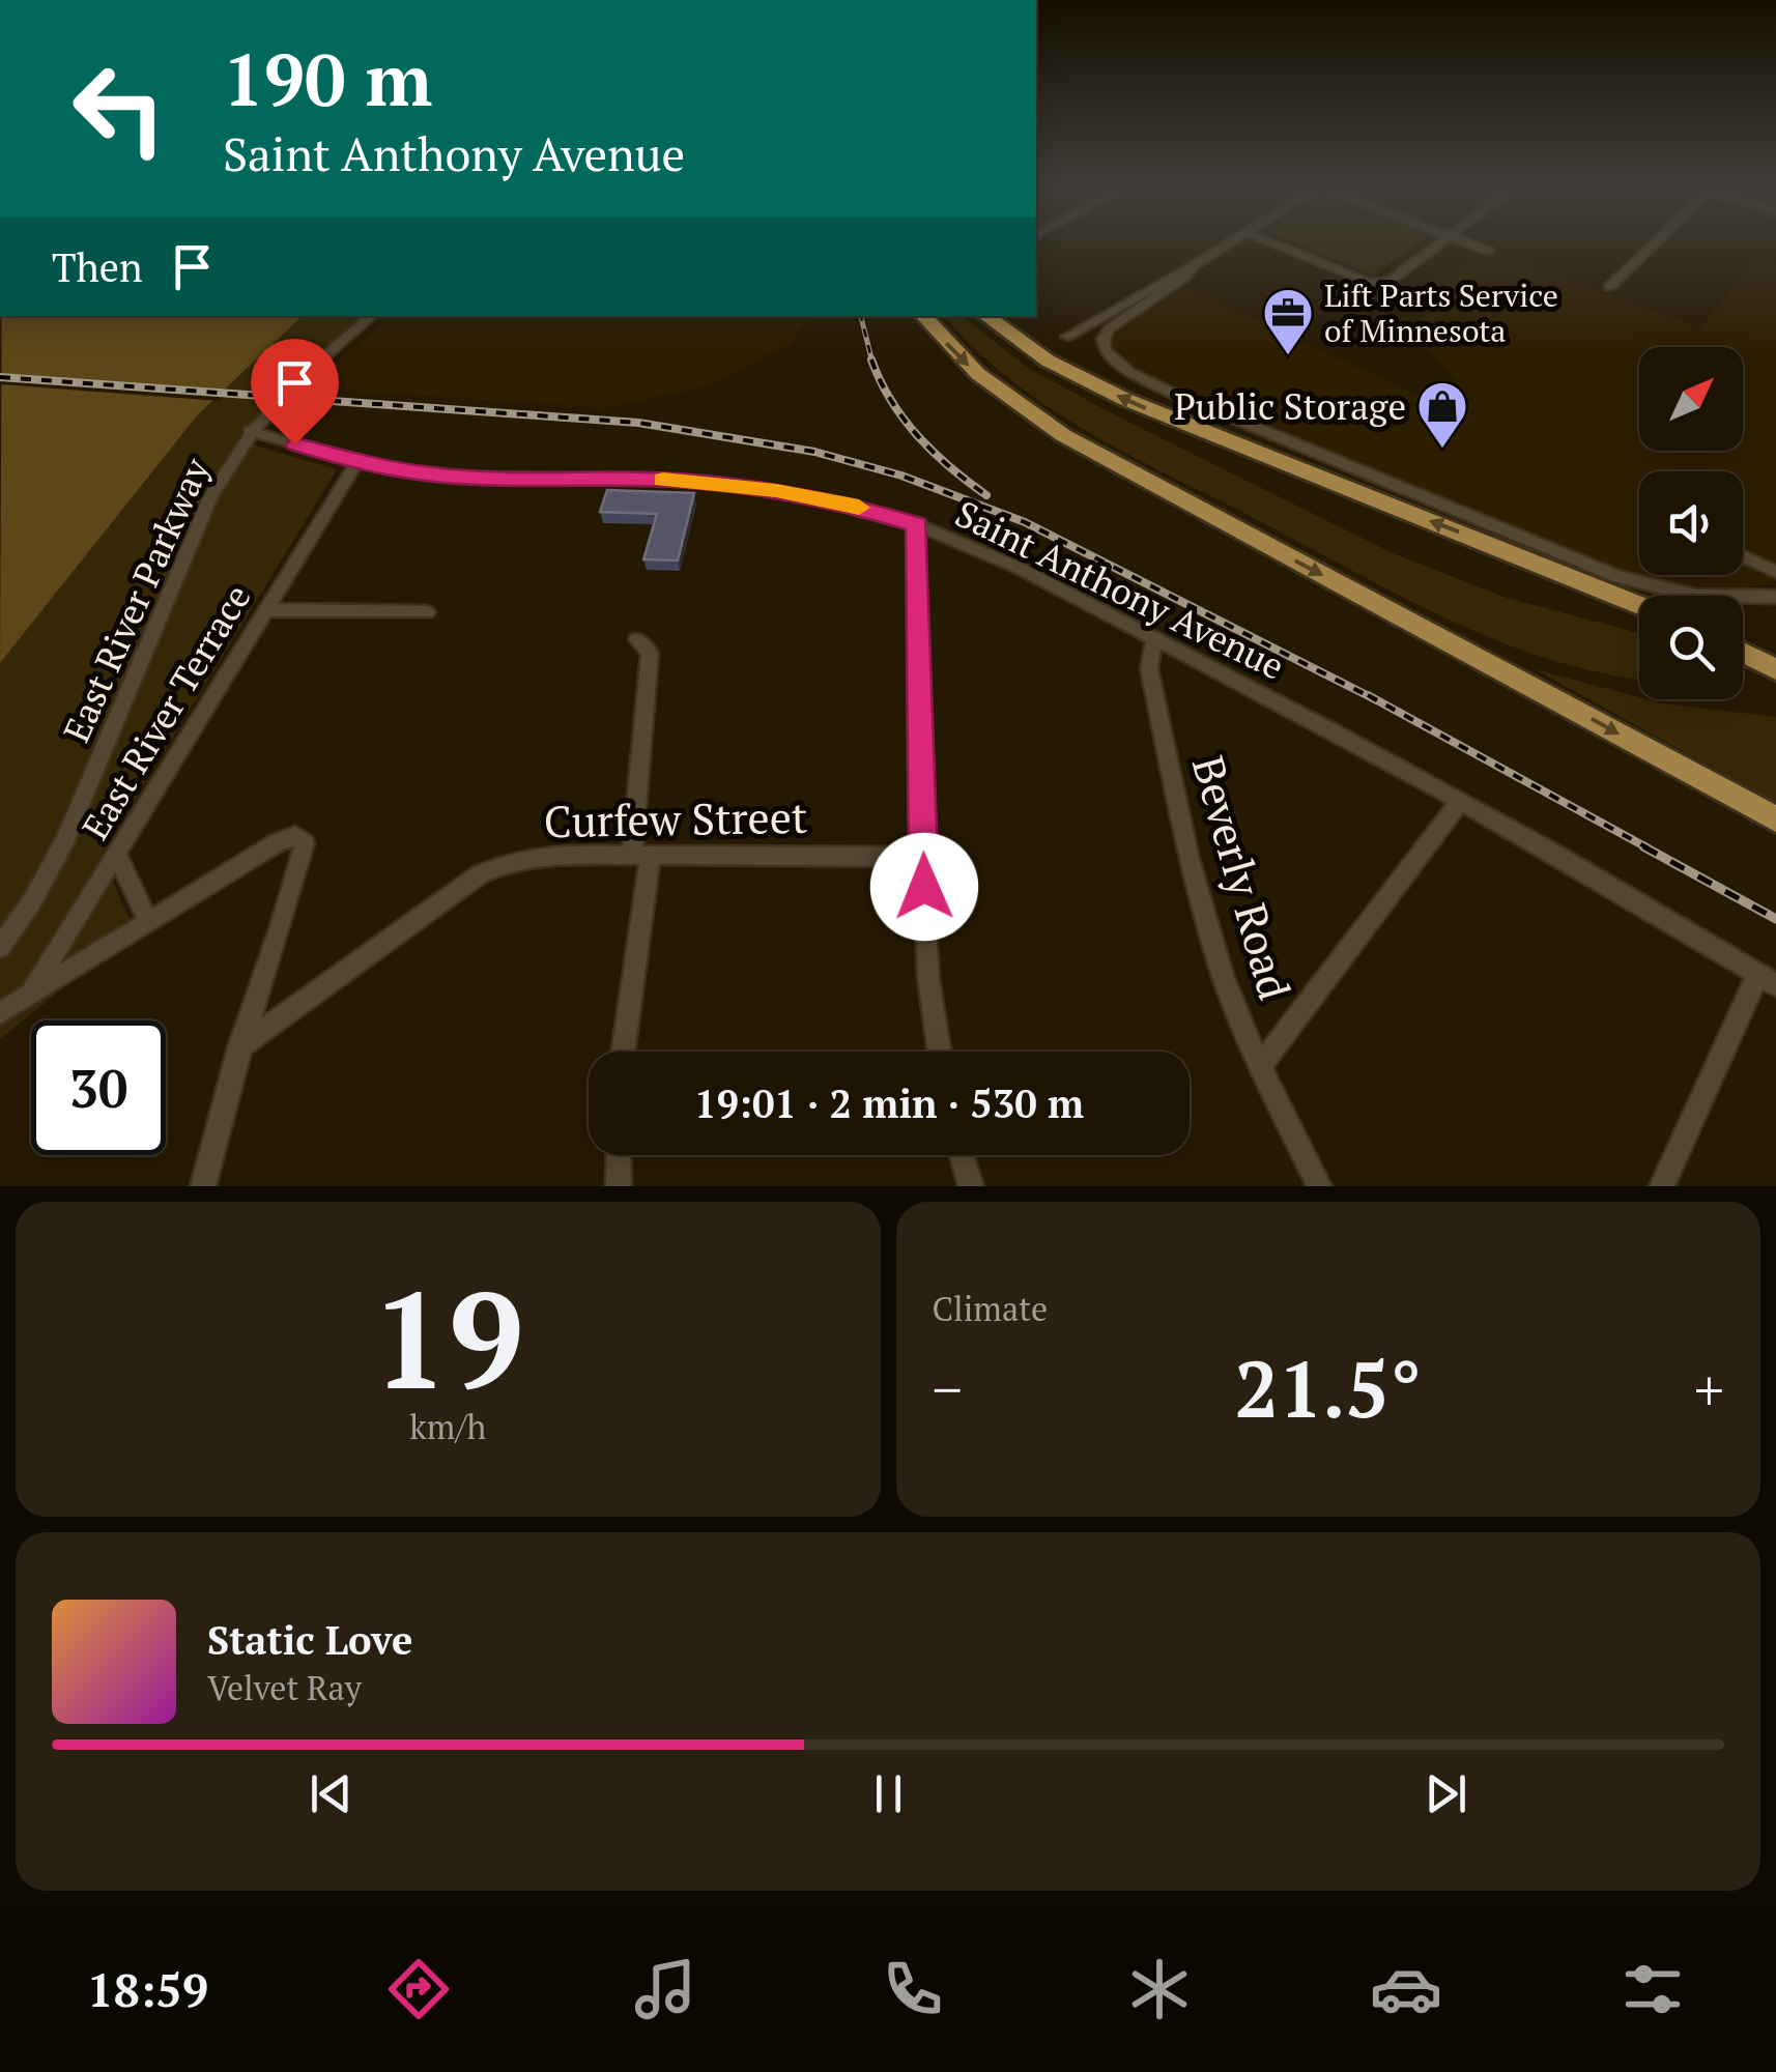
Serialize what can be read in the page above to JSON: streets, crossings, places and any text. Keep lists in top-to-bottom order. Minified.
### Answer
{"streets":{"street":["Saint Anthony Avenue","East River Parkway","East River Terrace","Curfew Street","Beverly Road"]},"crossings":[["Saint Anthony Avenue","East River Parkway"],["Saint Anthony Avenue","East River Terrace"],["Saint Anthony Avenue","Beverly Road"]],"places":{"office":["Lift Parts Service of Minnesota"],"shop":["Public Storage"]},"north":"top right","page":{"turn":["190 m","Saint Anthony Avenue"],"then":"Then","limit":"30","trip":"19:01 · 2 min · 530 m","tile":[["19","km/h"],"Climate"],"heat":["−","21.5°","+"],"song":["Static Love","Velvet Ray"],"tabs":"18:59"}}
